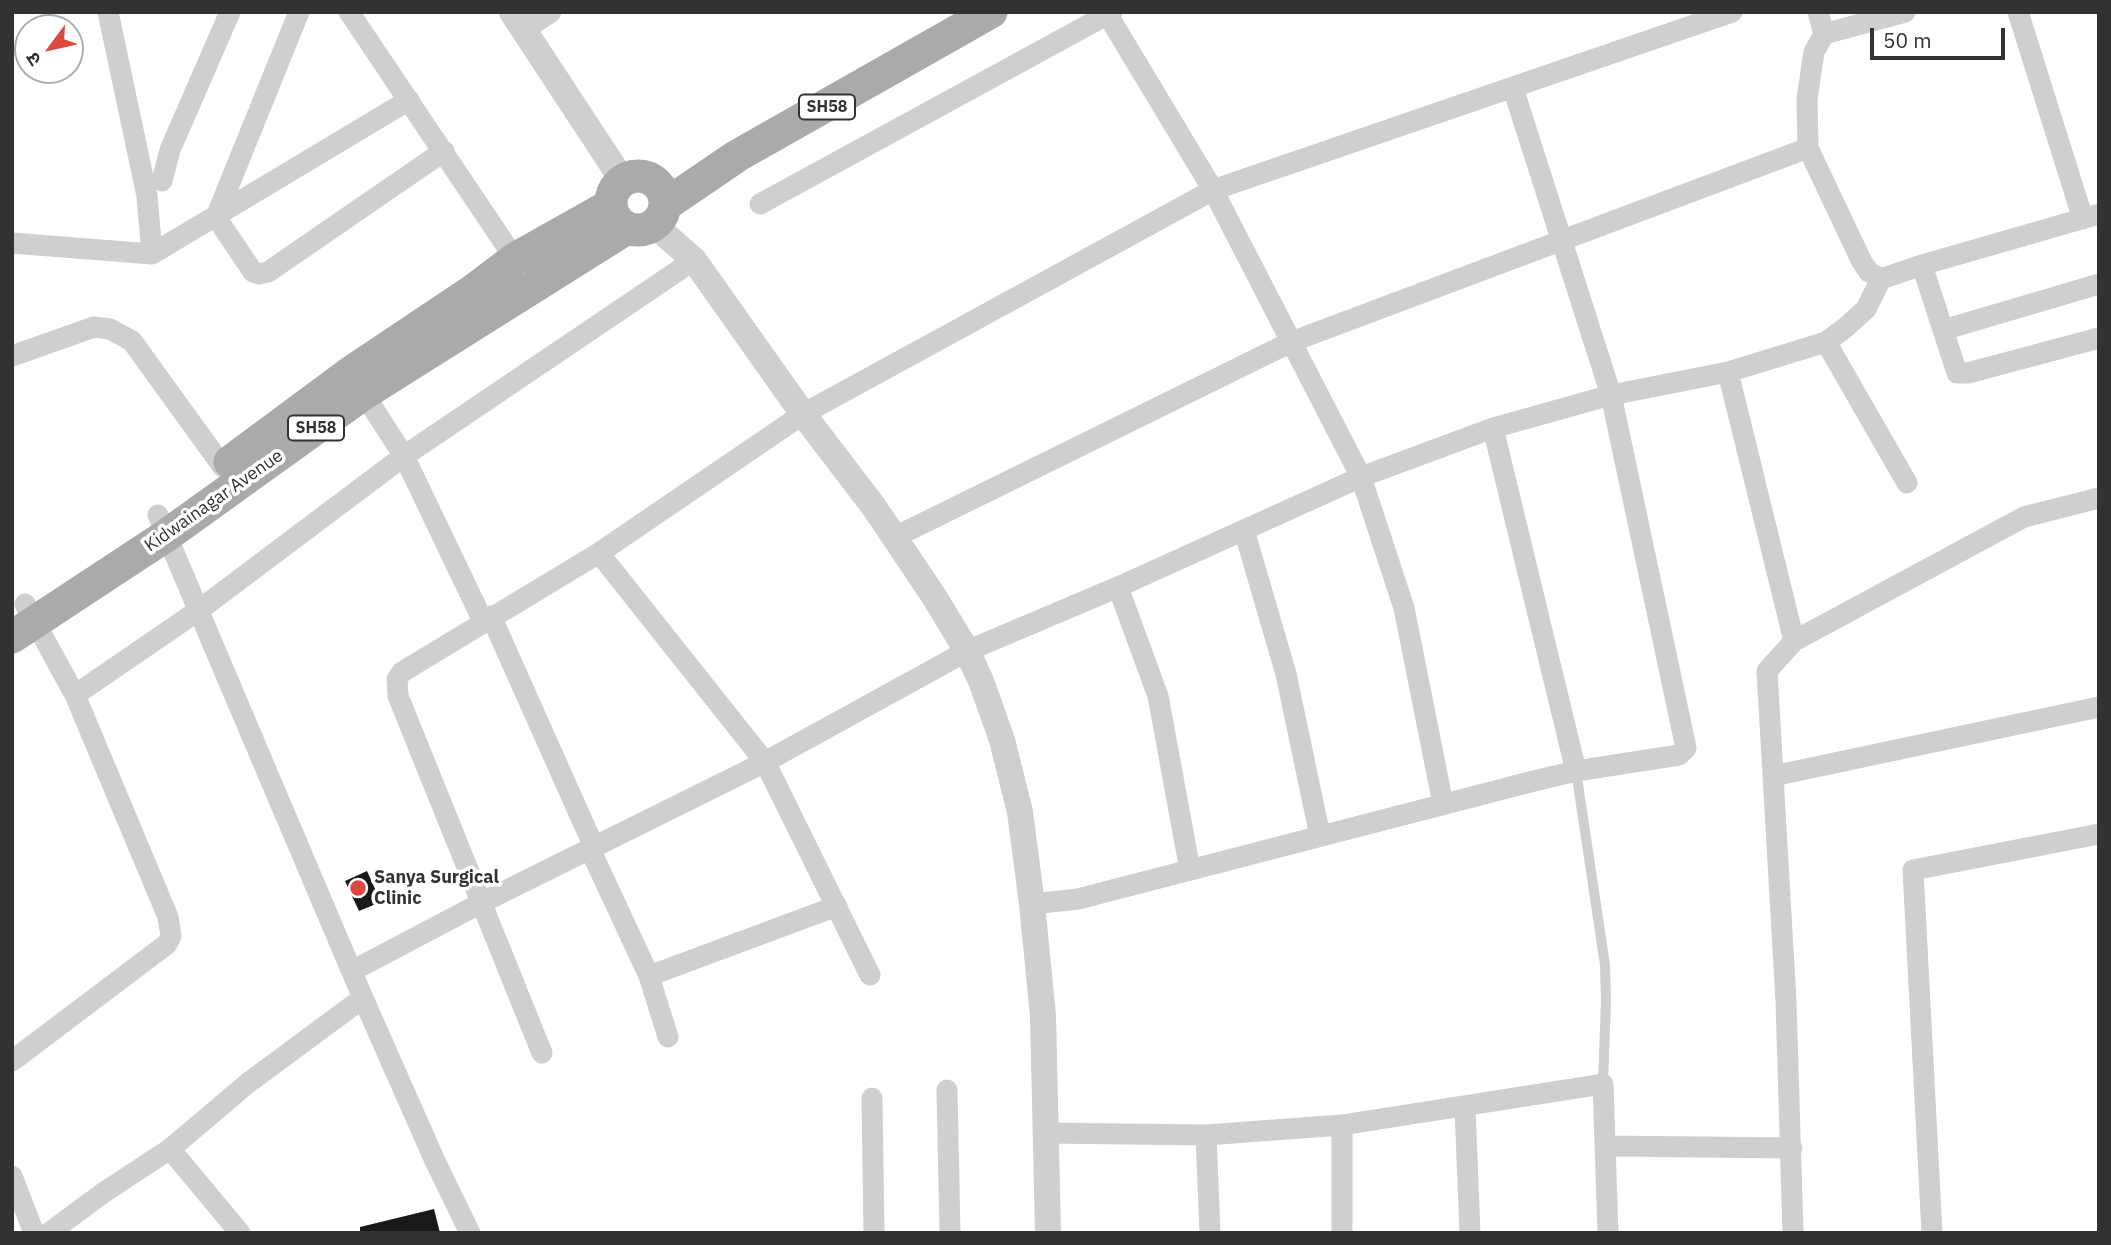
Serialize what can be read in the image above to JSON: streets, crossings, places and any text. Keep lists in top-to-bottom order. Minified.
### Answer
{"streets":{"main road":["SH58","Kidwainagar Avenue"]},"places":["Sanya Surgical Clinic"],"scale_bar":"50 m","north":"bottom left"}
